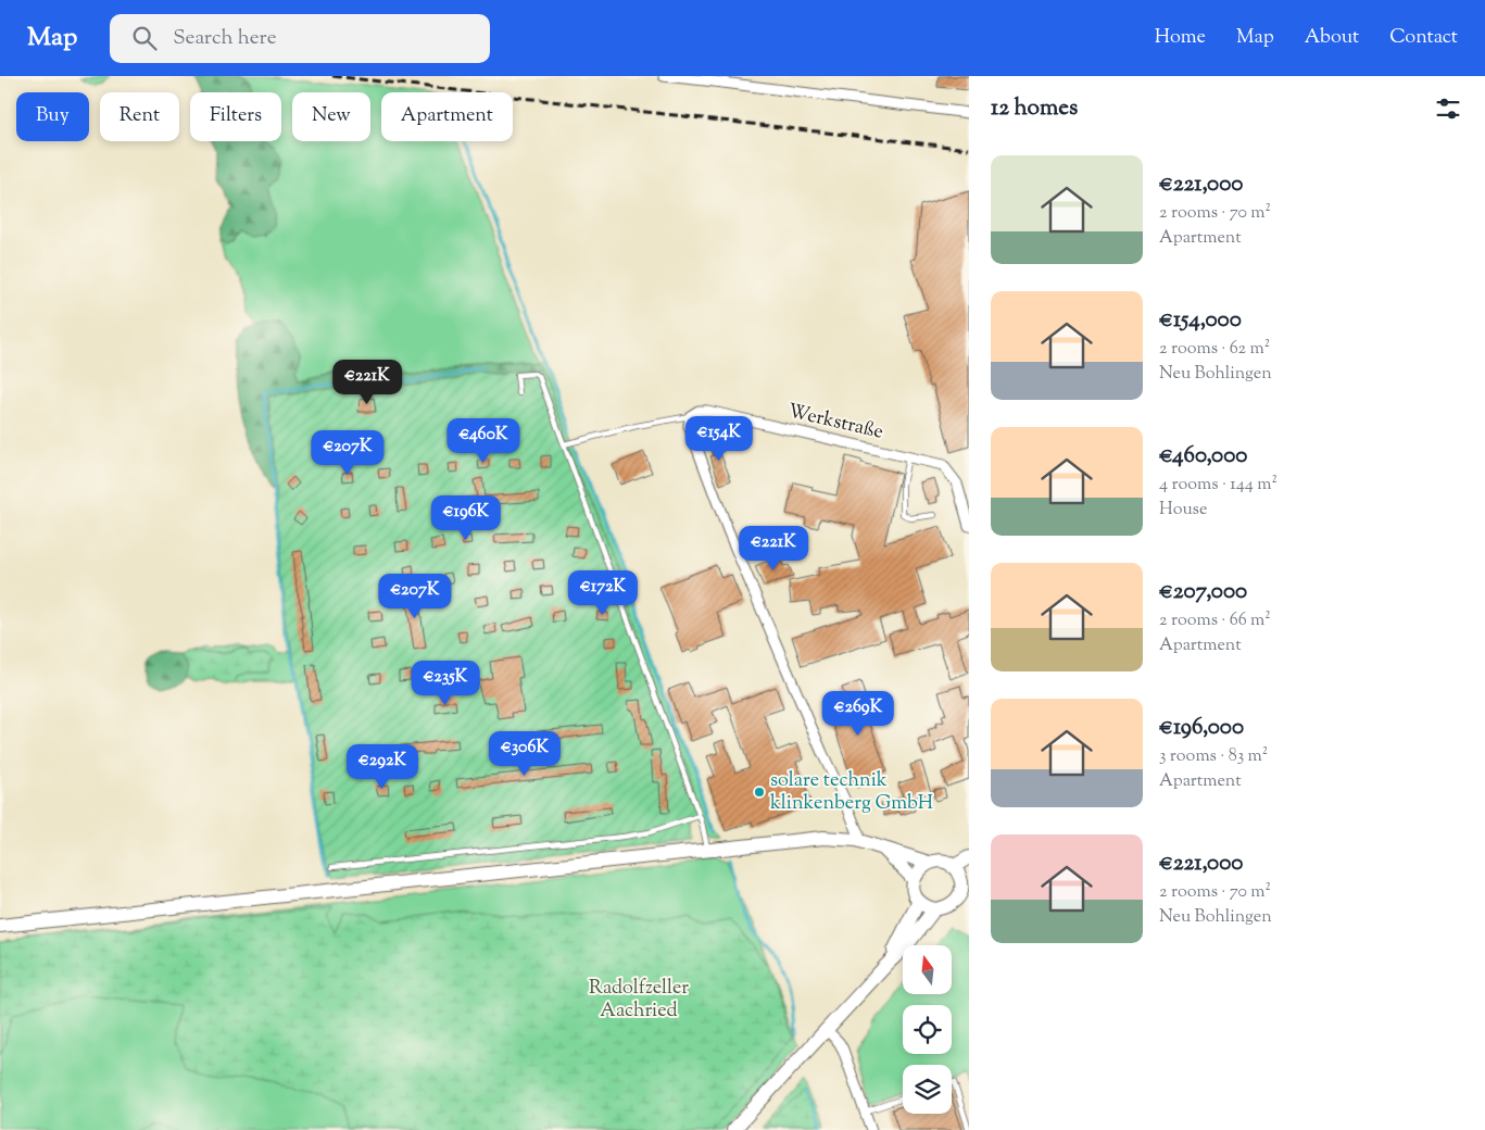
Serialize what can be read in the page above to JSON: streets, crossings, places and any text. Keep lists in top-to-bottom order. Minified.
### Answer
{"streets":{"street":["Werkstraße"]},"parks":["Radolfzeller Aachried"],"places":["solare technik klinkenberg GmbH"],"north":"top","page":{"header":"Map","search":"Search here","nav":["Home","Map","About","Contact"],"heading":"12 homes","chip":["Buy","Rent","Filters","New","Apartment"],"list":[{"name":"€221,000","note":"2 rooms · 70 m² · Apartment"},{"name":"€154,000","note":"2 rooms · 62 m² · Neu Bohlingen"},{"name":"€460,000","note":"4 rooms · 144 m² · House"},{"name":"€207,000","note":"2 rooms · 66 m² · Apartment"},{"name":"€196,000","note":"3 rooms · 83 m² · Apartment"},{"name":"€221,000","note":"2 rooms · 70 m² · Neu Bohlingen"}],"price":["€221K","€154K","€460K","€207K","€196K","€221K","€172K","€207K","€235K","€269K","€306K","€292K"]}}
